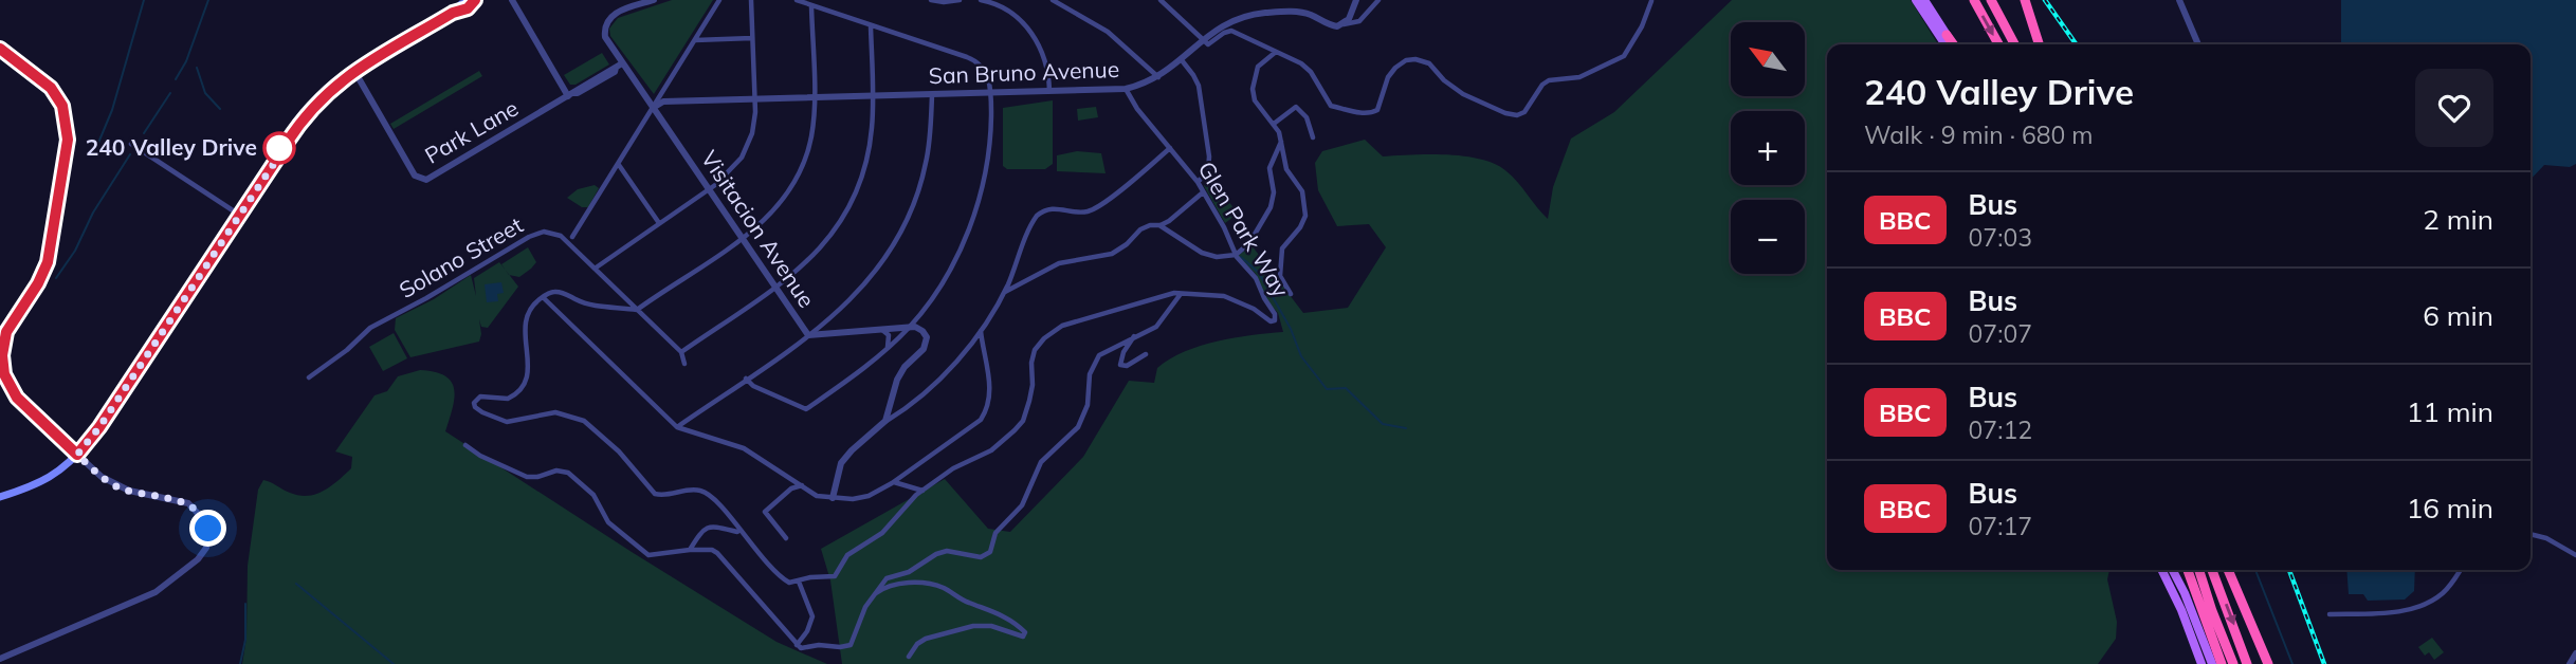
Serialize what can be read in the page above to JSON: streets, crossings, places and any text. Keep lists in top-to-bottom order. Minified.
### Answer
{"streets":{"street":["San Bruno Avenue","Park Lane","Visitacion Avenue","Glen Park Way","Solano Street"]},"crossings":[["San Bruno Avenue","Visitacion Avenue"],["San Bruno Avenue","Glen Park Way"],["Park Lane","Visitacion Avenue"]],"places":["240 Valley Drive"],"lines":["bus line BBC"],"north":"top left","page":{"map_buttons":["+","−"],"heading":["240 Valley Drive","Walk · 9 min · 680 m"],"list":[{"mark":"BBC","name":"Bus","note":"07:03","value":"2 min"},{"mark":"BBC","name":"Bus","note":"07:07","value":"6 min"},{"mark":"BBC","name":"Bus","note":"07:12","value":"11 min"},{"mark":"BBC","name":"Bus","note":"07:17","value":"16 min"}]}}
